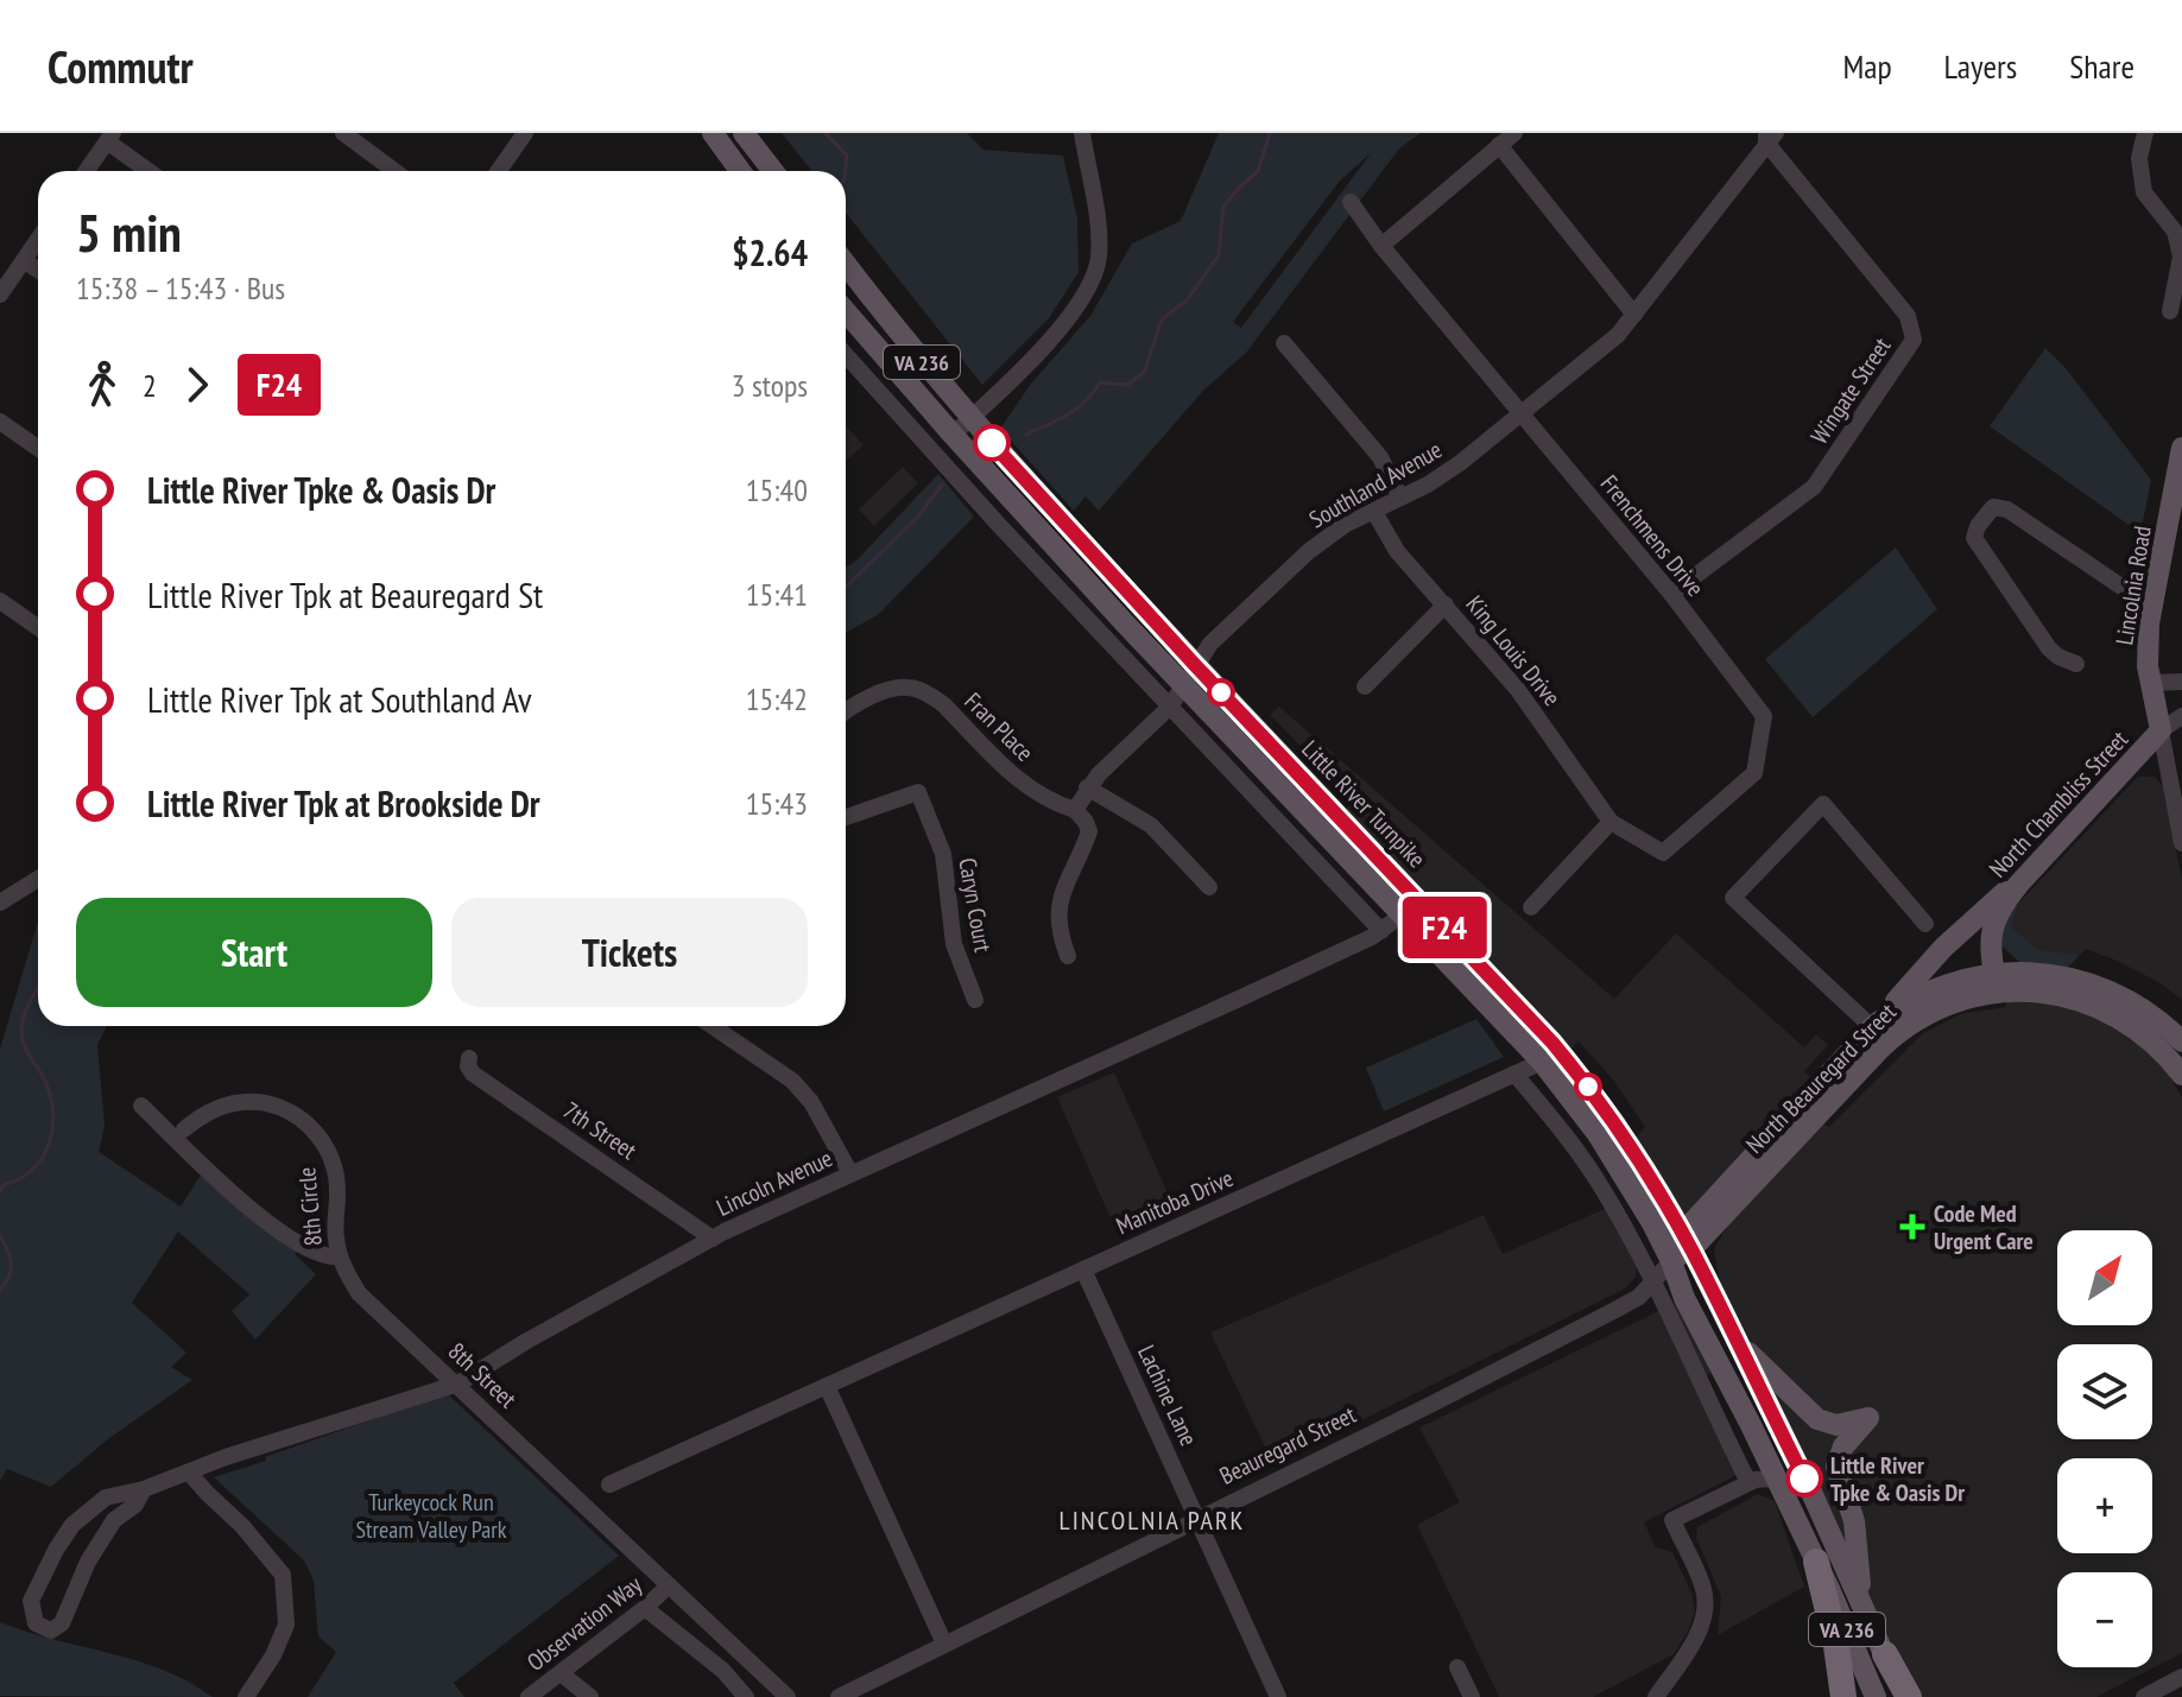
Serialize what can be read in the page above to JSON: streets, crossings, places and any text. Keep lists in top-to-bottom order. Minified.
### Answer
{"streets":{"main road":["VA 236","Lincolnia Road","Little River Turnpike","North Chambliss Street","North Beauregard Street","Beauregard Street"],"street":["Wingate Street","Southland Avenue","Frenchmens Drive","King Louis Drive","Fran Place","Caryn Court","7th Street","Lincoln Avenue","Manitoba Drive","8th Circle","8th Street","Lachine Lane","Observation Way"]},"crossings":[["Wingate Street","Southland Avenue"],["Wingate Street","Frenchmens Drive"],["Southland Avenue","Frenchmens Drive"],["Southland Avenue","King Louis Drive"],["Southland Avenue","Fran Place"],["Southland Avenue","Little River Turnpike"],["Frenchmens Drive","King Louis Drive"],["Lincolnia Road","North Chambliss Street"],["Little River Turnpike","North Beauregard Street"],["Little River Turnpike","Lincoln Avenue"],["Little River Turnpike","Manitoba Drive"],["Little River Turnpike","Beauregard Street"],["North Chambliss Street","North Beauregard Street"],["North Beauregard Street","Beauregard Street"],["7th Street","Lincoln Avenue"],["Lincoln Avenue","8th Street"],["Manitoba Drive","Lachine Lane"],["8th Circle","8th Street"],["8th Street","Observation Way"],["Lachine Lane","Beauregard Street"]],"districts":["LINCOLNIA PARK"],"parks":["Turkeycock Run Stream Valley Park"],"places":{"health":["Code Med Urgent Care"],"other":["Little River Tpke & Oasis Dr"]},"lines":["bus line F24"],"north":"top right","page":{"header":"Commutr","nav":["Map","Layers","Share"],"on_map":"F24","heading":["5 min","15:38 – 15:43 · Bus","$2.64"],"legs":["2","F24","3 stops"],"list":[{"name":"Little River Tpke & Oasis Dr","value":"15:40"},{"name":"Little River Tpk at Beauregard St","value":"15:41"},{"name":"Little River Tpk at Southland Av","value":"15:42"},{"name":"Little River Tpk at Brookside Dr","value":"15:43"}],"buttons":["Start","Tickets"],"map_buttons":["+","−"]}}
